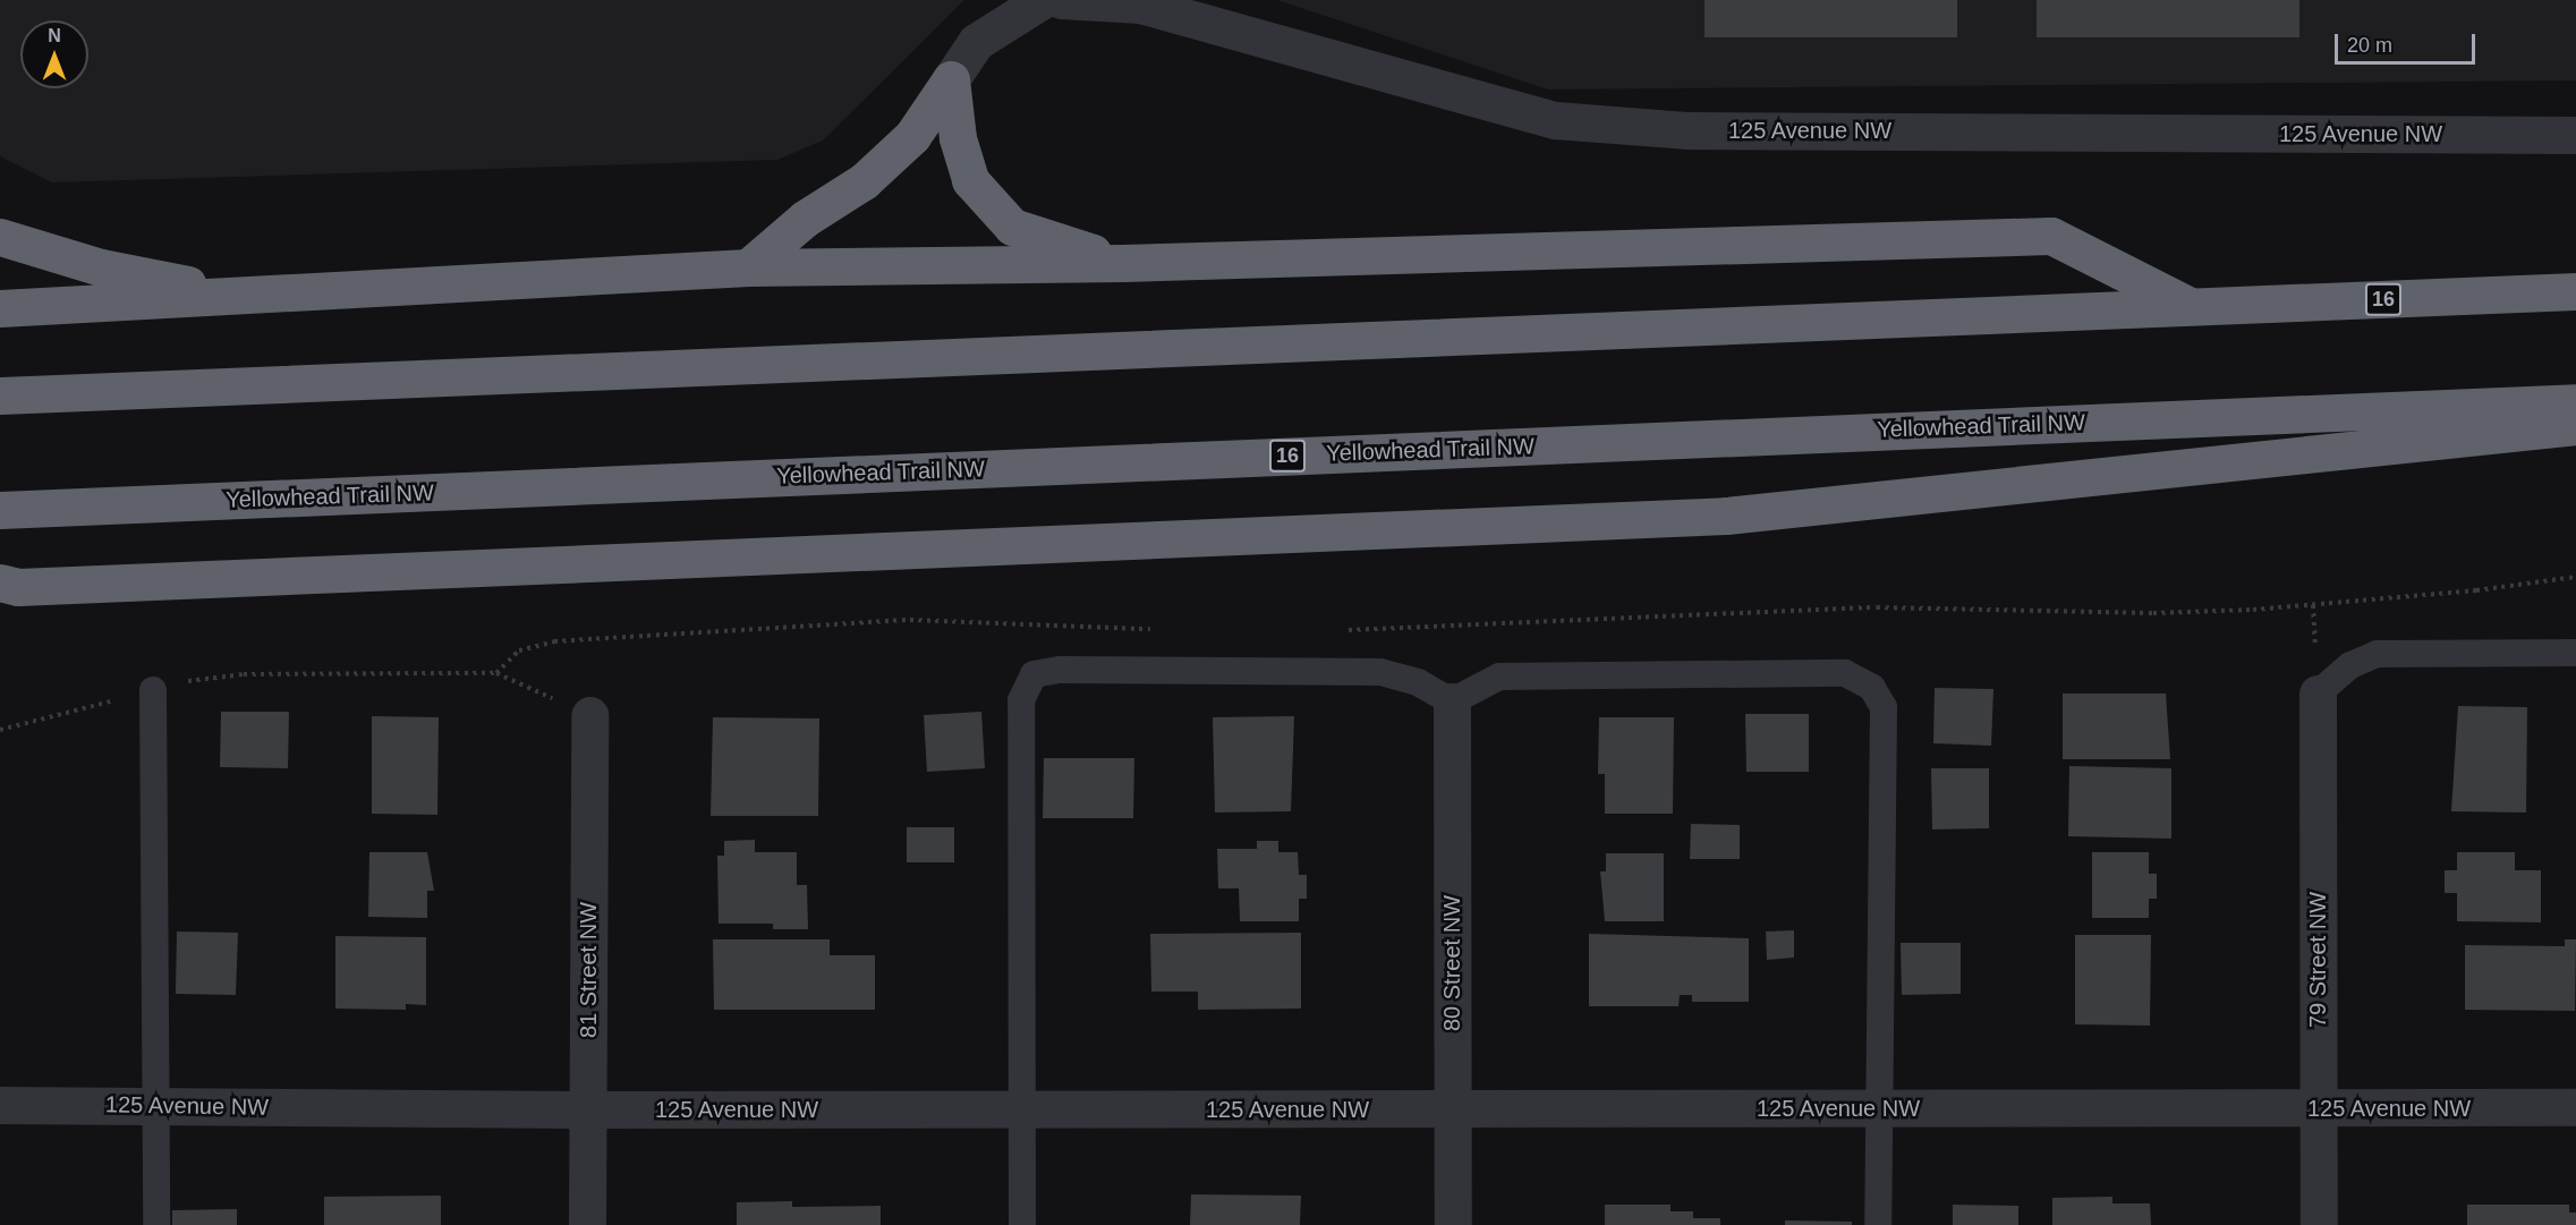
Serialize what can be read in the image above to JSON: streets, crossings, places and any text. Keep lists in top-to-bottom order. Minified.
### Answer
{"streets":{"highway":["16","Yellowhead Trail NW"],"street":["125 Avenue NW","79 Street NW","80 Street NW","81 Street NW"]},"crossings":[["125 Avenue NW","79 Street NW"],["125 Avenue NW","80 Street NW"],["125 Avenue NW","81 Street NW"]],"scale_bar":"20 m","north":"top"}
